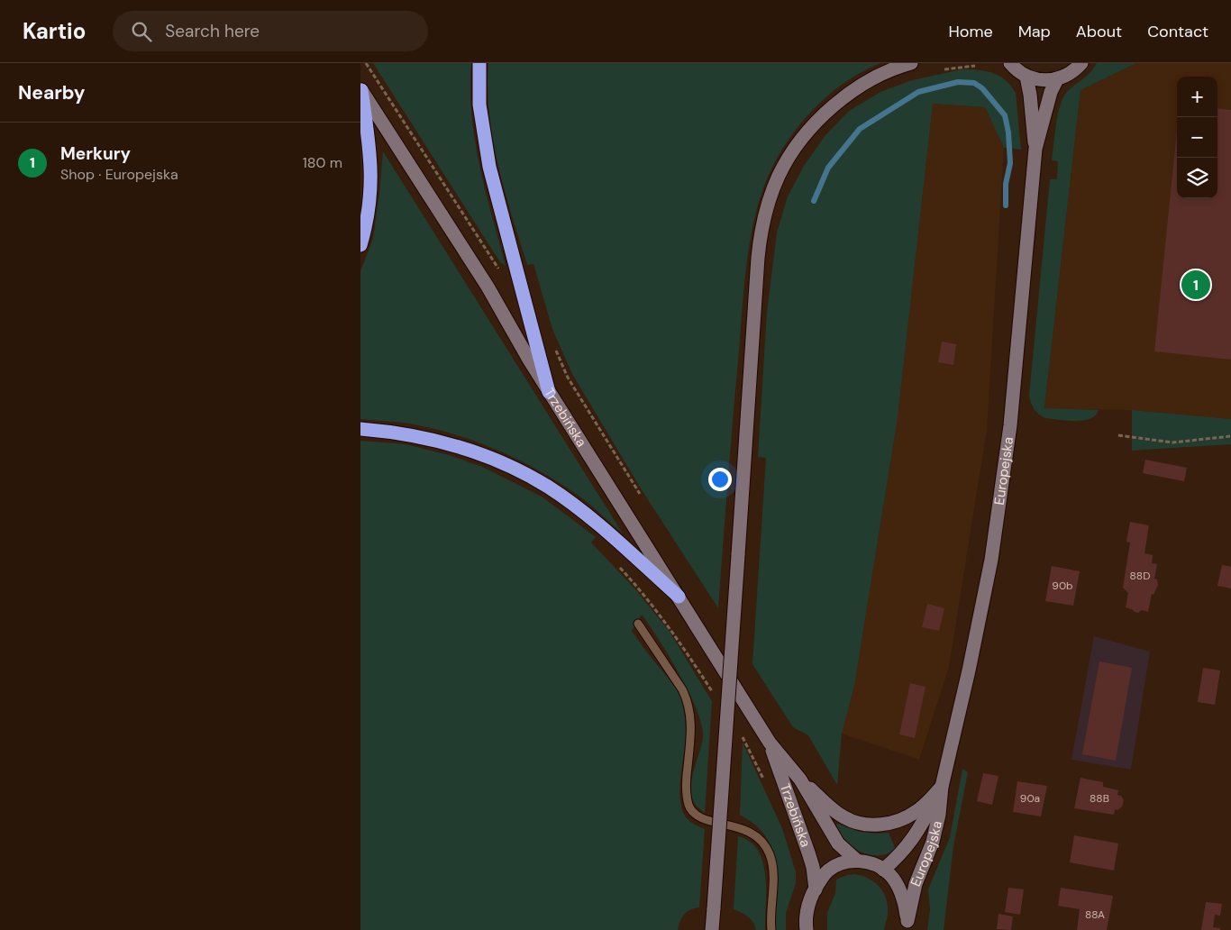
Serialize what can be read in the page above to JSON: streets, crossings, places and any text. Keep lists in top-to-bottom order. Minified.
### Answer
{"streets":{"main road":["Trzebińska","Europejska"]},"house_numbers":["88D","90b","90a","88B","88A"],"page":{"header":"Kartio","search":"Search here","nav":["Home","Map","About","Contact"],"heading":"Nearby","map_buttons":["+","−"],"list":[{"mark":"1","name":"Merkury","note":"Shop · Europejska","value":"180 m"}],"pins":"1"}}
